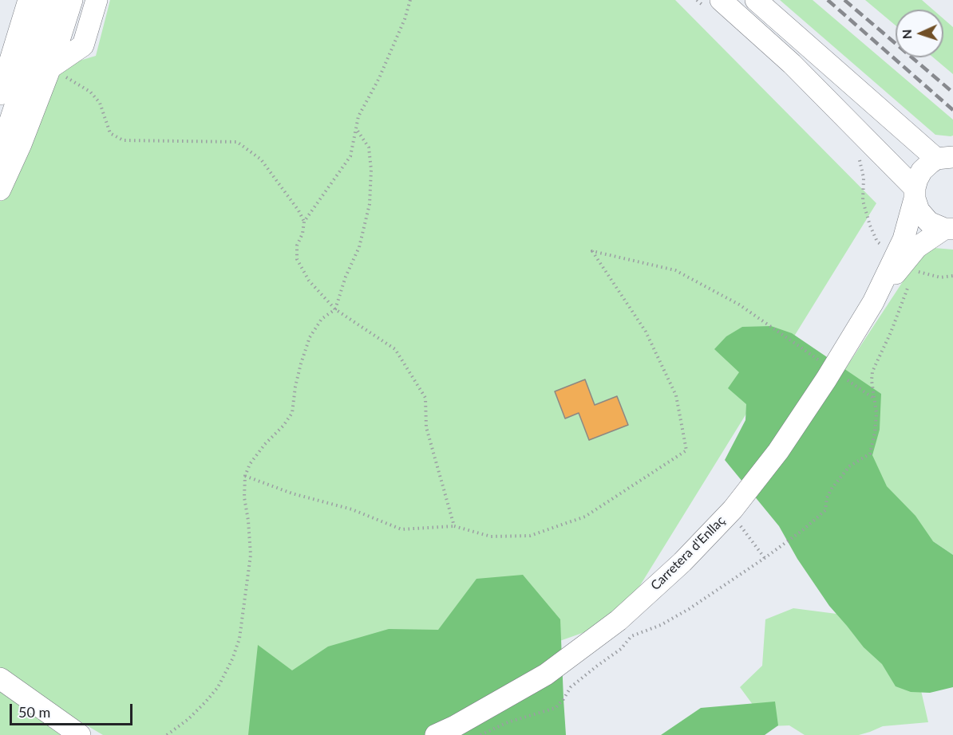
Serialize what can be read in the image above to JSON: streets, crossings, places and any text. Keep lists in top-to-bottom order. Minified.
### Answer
{"streets":{"street":["Carretera d'Enllaç"]},"scale_bar":"50 m","north":"left"}
